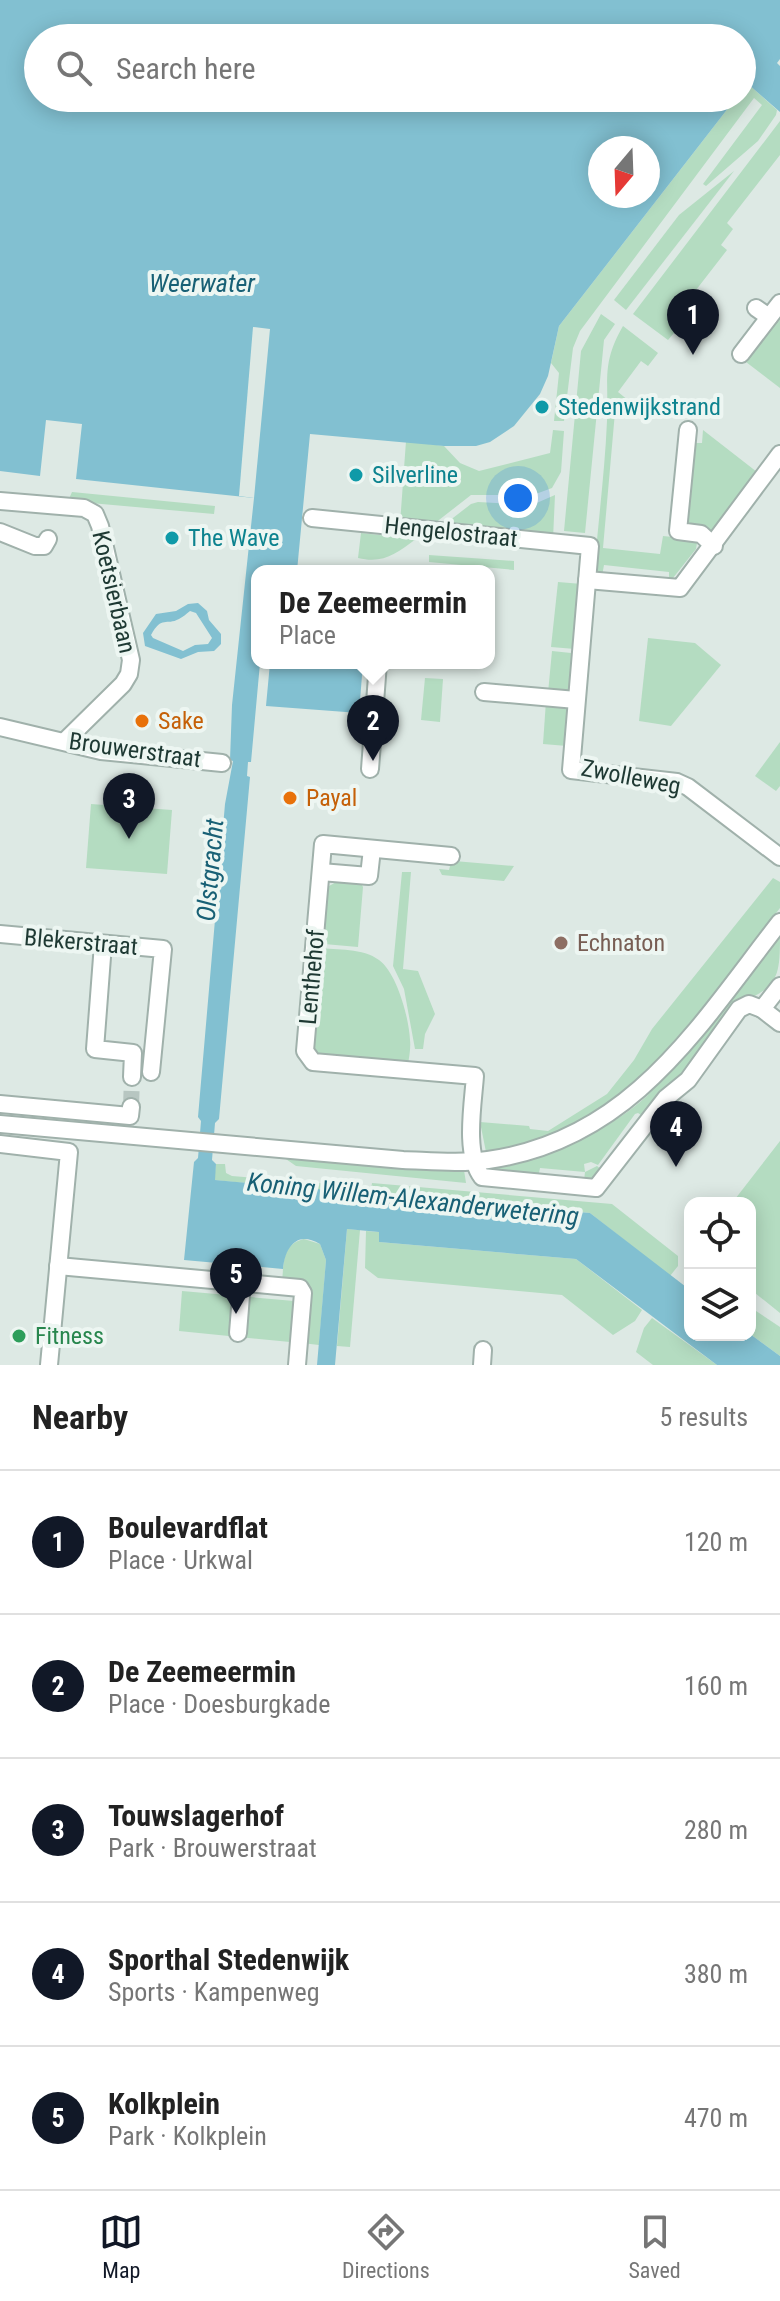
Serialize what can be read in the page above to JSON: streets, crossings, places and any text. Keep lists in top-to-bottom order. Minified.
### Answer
{"streets":{"street":["Hengelostraat","Koetsierbaan","Brouwerstraat","Zwolleweg","Blekerstraat","Lenthehof"]},"crossings":[["Hengelostraat","Zwolleweg"],["Koetsierbaan","Brouwerstraat"]],"water":["Weerwater","Olstgracht","Koning Willem-Alexanderwetering"],"places":["Stedenwijkstrand","Silverline","The Wave","Sake","Payal","Echnaton","Fitness"],"north":"bottom","page":{"search":"Search here","pins":["1","2","3","4","5"],"popup":["De Zeemeermin","Place"],"heading":["Nearby","5 results"],"list":[{"mark":"1","name":"Boulevardflat","note":"Place · Urkwal","value":"120 m"},{"mark":"2","name":"De Zeemeermin","note":"Place · Doesburgkade","value":"160 m"},{"mark":"3","name":"Touwslagerhof","note":"Park · Brouwerstraat","value":"280 m"},{"mark":"4","name":"Sporthal Stedenwijk","note":"Sports · Kampenweg","value":"380 m"},{"mark":"5","name":"Kolkplein","note":"Park · Kolkplein","value":"470 m"}],"nav":["Map","Directions","Saved"]}}
